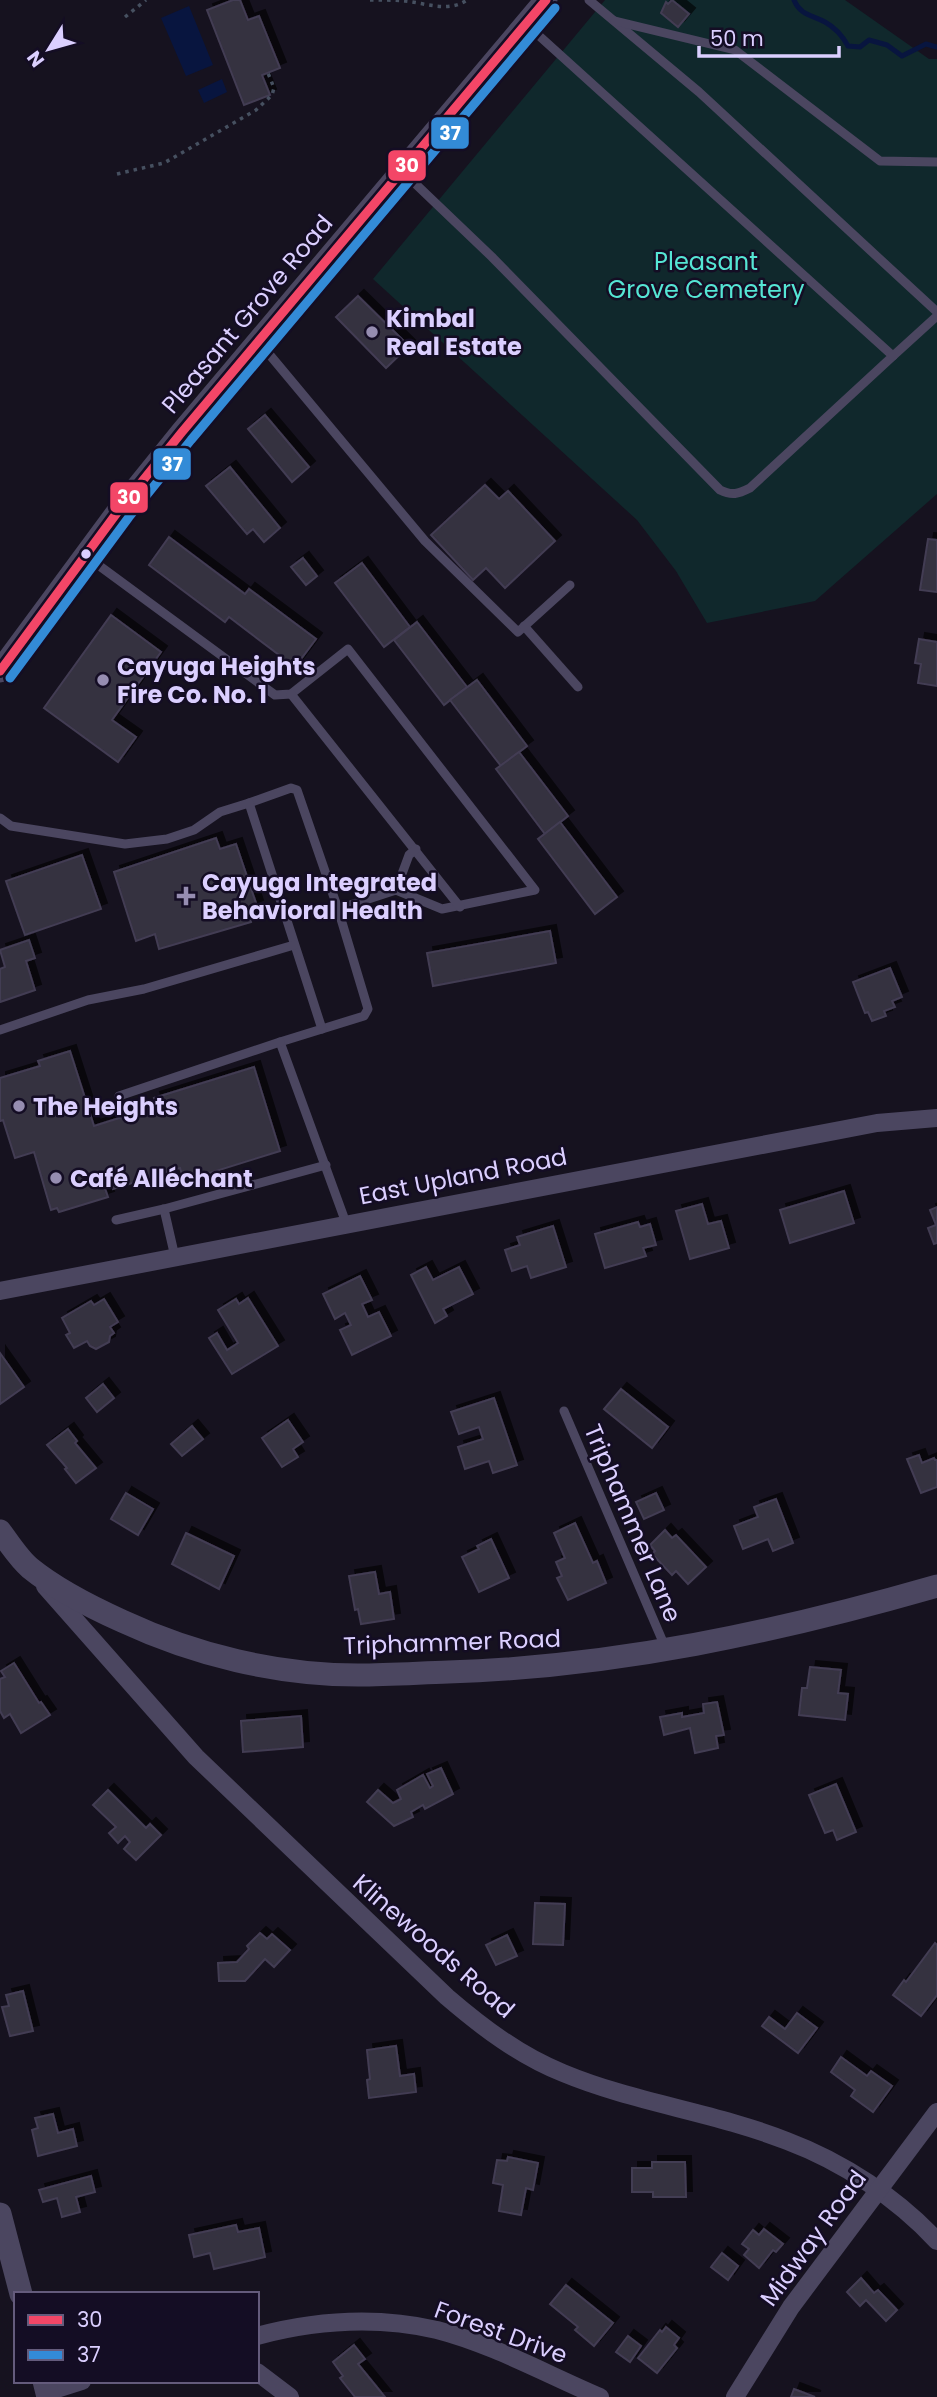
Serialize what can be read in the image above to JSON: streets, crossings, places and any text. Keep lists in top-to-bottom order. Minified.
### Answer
{"streets":{"street":["Pleasant Grove Road","East Upland Road","Triphammer Road","Klinewoods Road","Midway Road","Forest Drive"],"lane":["Triphammer Lane"]},"crossings":[["Triphammer Lane","Triphammer Road"],["Triphammer Road","Klinewoods Road"],["Klinewoods Road","Midway Road"]],"parks":["Pleasant Grove Cemetery"],"places":{"other":["Kimbal Real Estate","Cayuga Heights Fire Co. No. 1","The Heights","Café Alléchant"],"health":["Cayuga Integrated Behavioral Health"]},"lines":["transit line 30","transit line 37"],"legend":["30","37"],"scale_bar":"50 m","north":"bottom left"}
